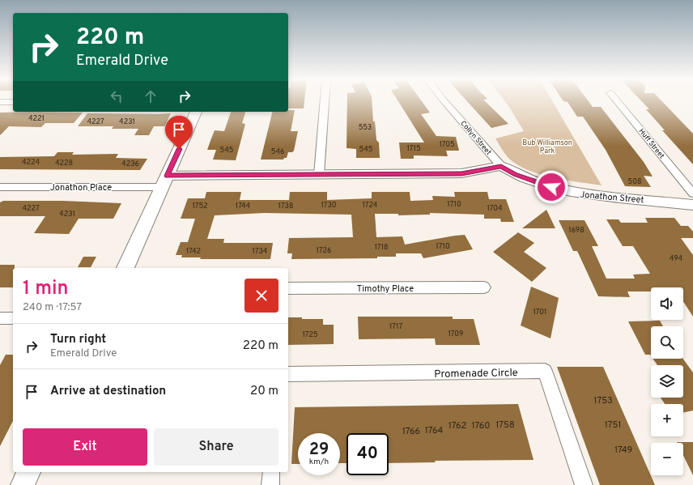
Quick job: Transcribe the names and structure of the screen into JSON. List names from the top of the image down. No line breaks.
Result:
{"streets":{"street":["Collyn Street","Huff Street","Jonathon Place","Jonathon Street","Timothy Place","Promenade Circle"]},"crossings":[["Collyn Street","Jonathon Street"]],"parks":["Bub Williamson Park"],"house_numbers":["4221","4227","4231","553","1705","1715","545","545","546","4224","4228","4236","508","1710","1730","1724","1752","1744","1738","4227","1704","4231","1698","1710","1718","1726","1742","1734","494","1701","1717","1709","1725","1753","1758","1751","1762","1760","1764","1766","1749"],"page":{"turn":["220 m","Emerald Drive"],"heading":["1 min","240 m · 17:57"],"map_buttons":["+","−"],"list":[{"name":"Turn right","note":"Emerald Drive","value":"220 m"},{"name":"Arrive at destination","value":"20 m"}],"buttons":["Exit","Share"],"speed":"29 km/h","limit":"40"}}
